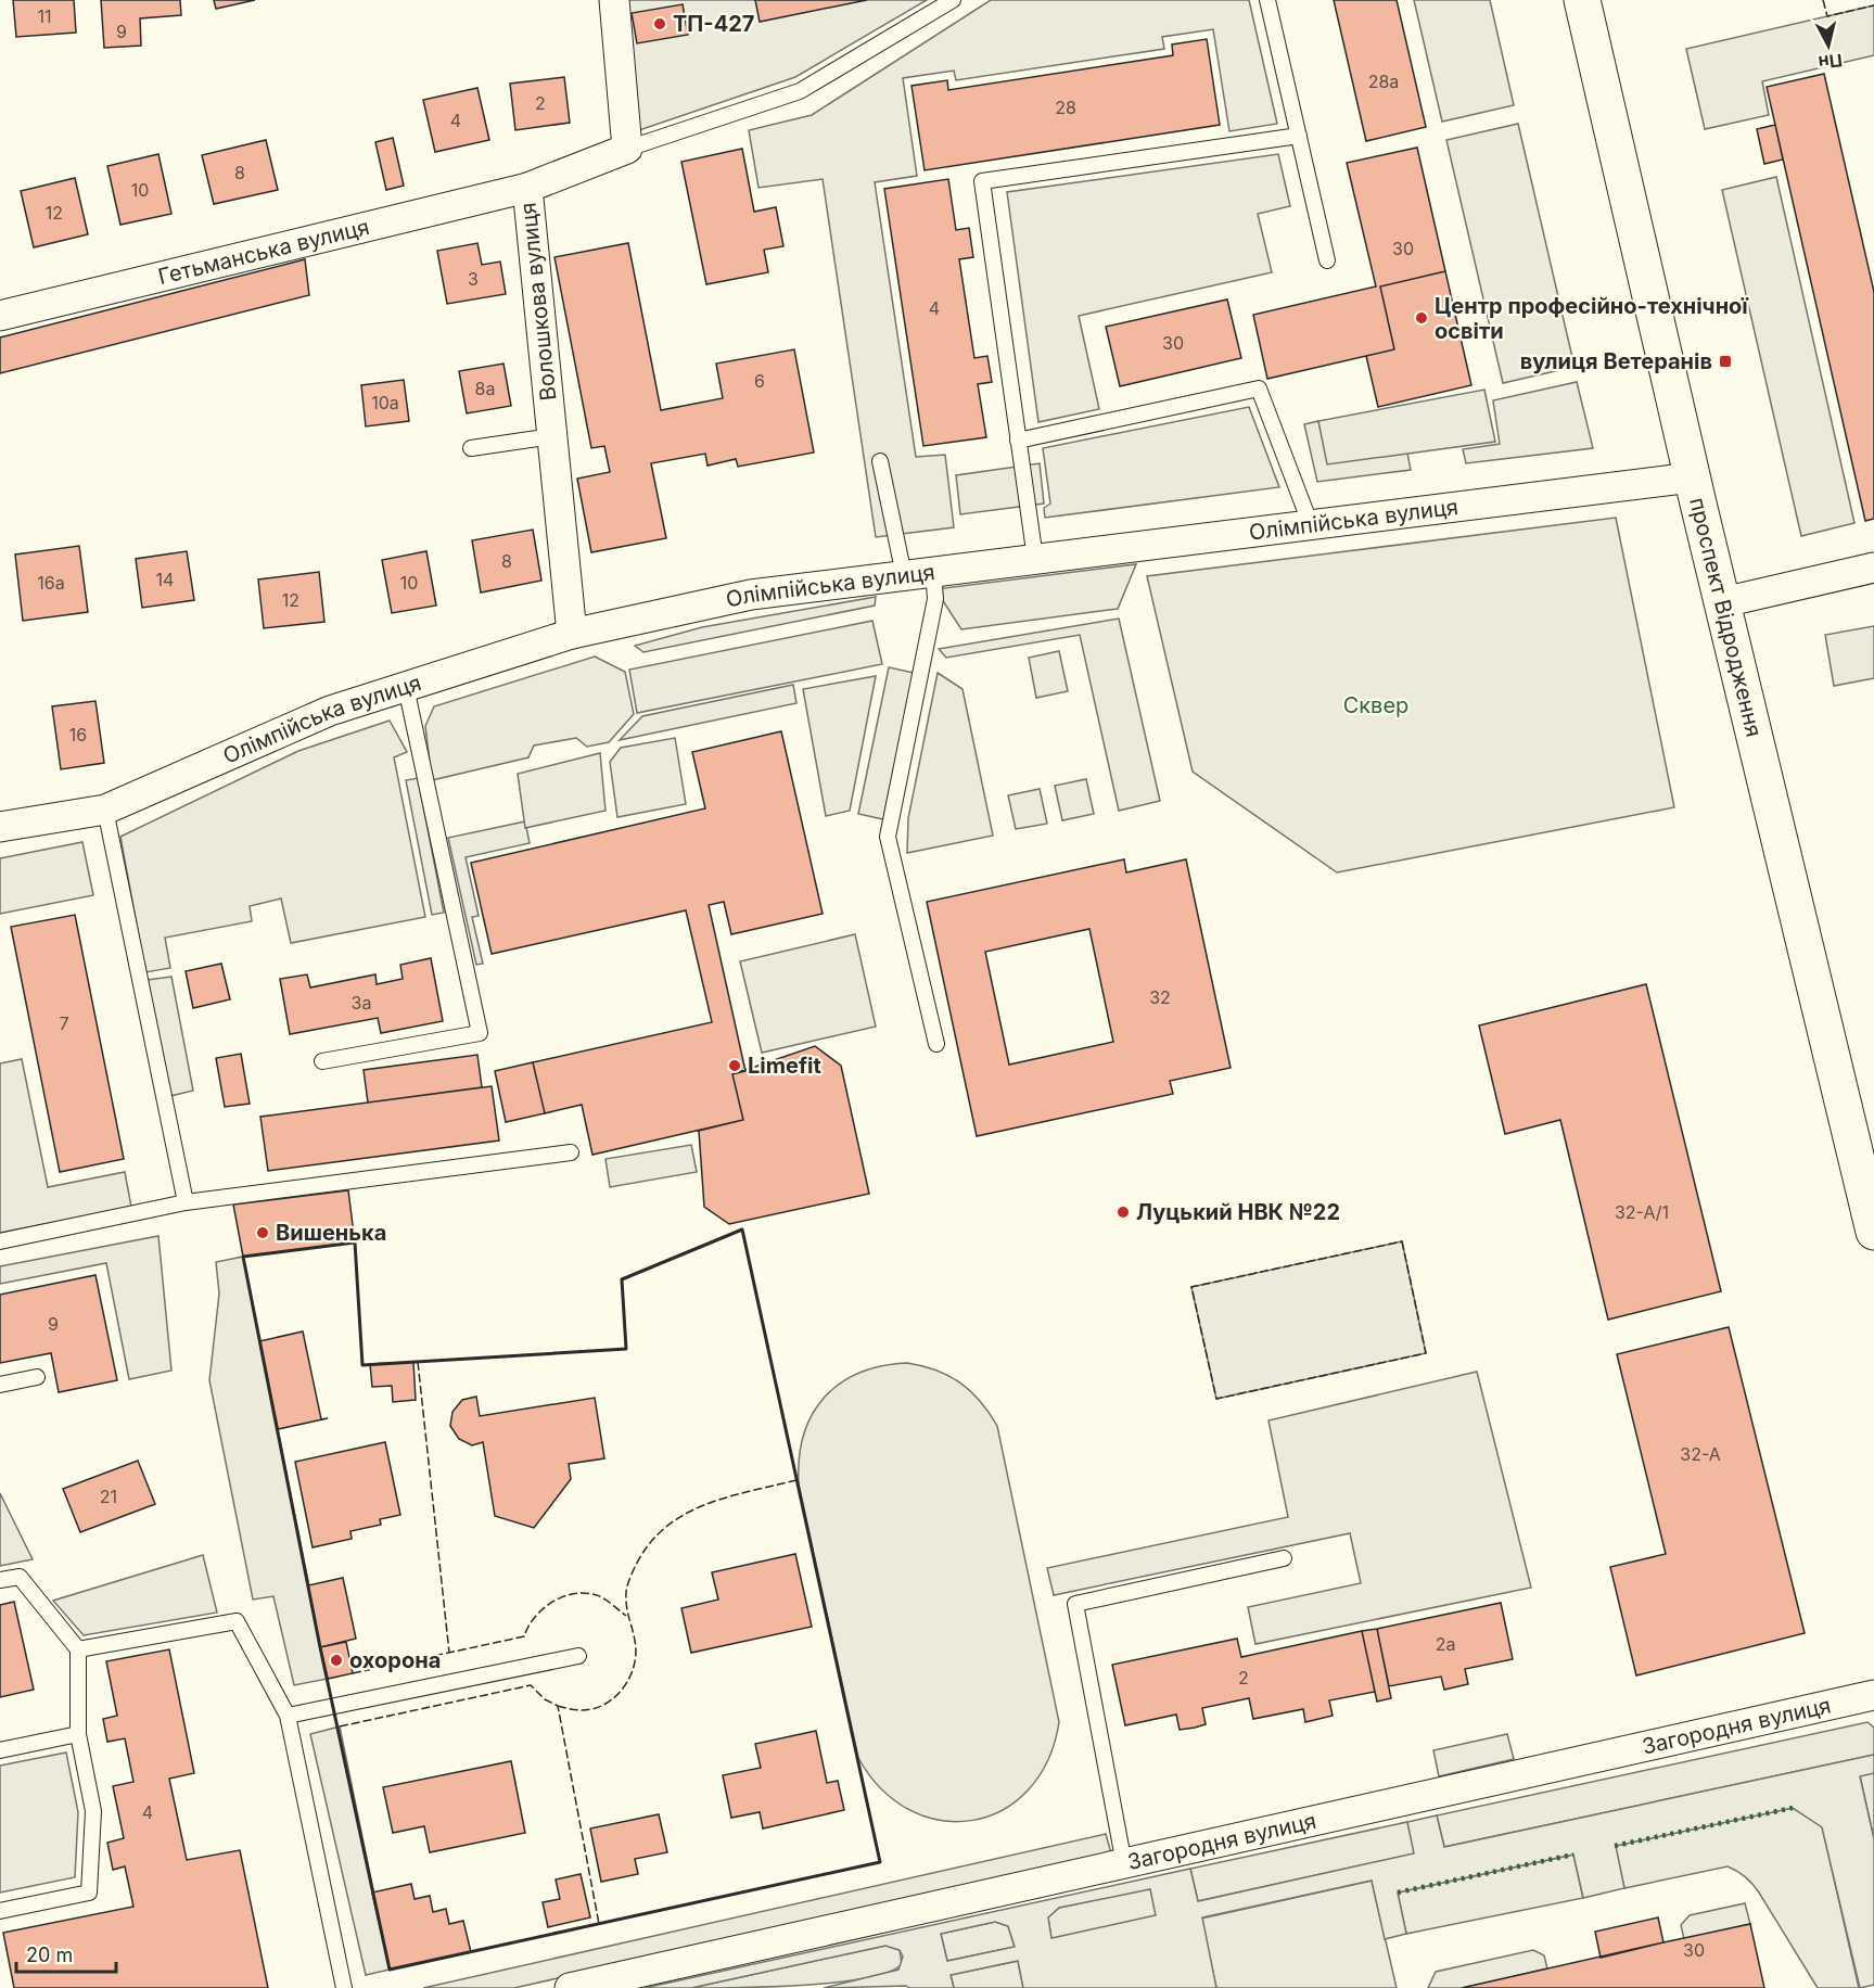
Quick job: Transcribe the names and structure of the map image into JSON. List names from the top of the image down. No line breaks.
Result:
{"streets":{"main road":["проспект Відродження"],"street":["Гетьманська вулиця","Волошкова вулиця","Олімпійська вулиця","Загородня вулиця"]},"crossings":[["Гетьманська вулиця","Волошкова вулиця"],["Волошкова вулиця","Олімпійська вулиця"],["Олімпійська вулиця","проспект Відродження"]],"parks":["Сквер"],"places":{"other":["ТП-427","Центр професійно-технічної освіти","Limefit","Луцький НВК №22","Вишенька","охорона"],"transit":["вулиця Ветеранів"]},"house_numbers":["11","9","28а","2","28","4","8","10","12","30","3","4","30","6","8а","10а","8","14","16а","10","12","16","32","3а","7","32-A/1","9","32-A","21","2а","2","4","30"],"scale_bar":"20 m","north":"bottom"}
